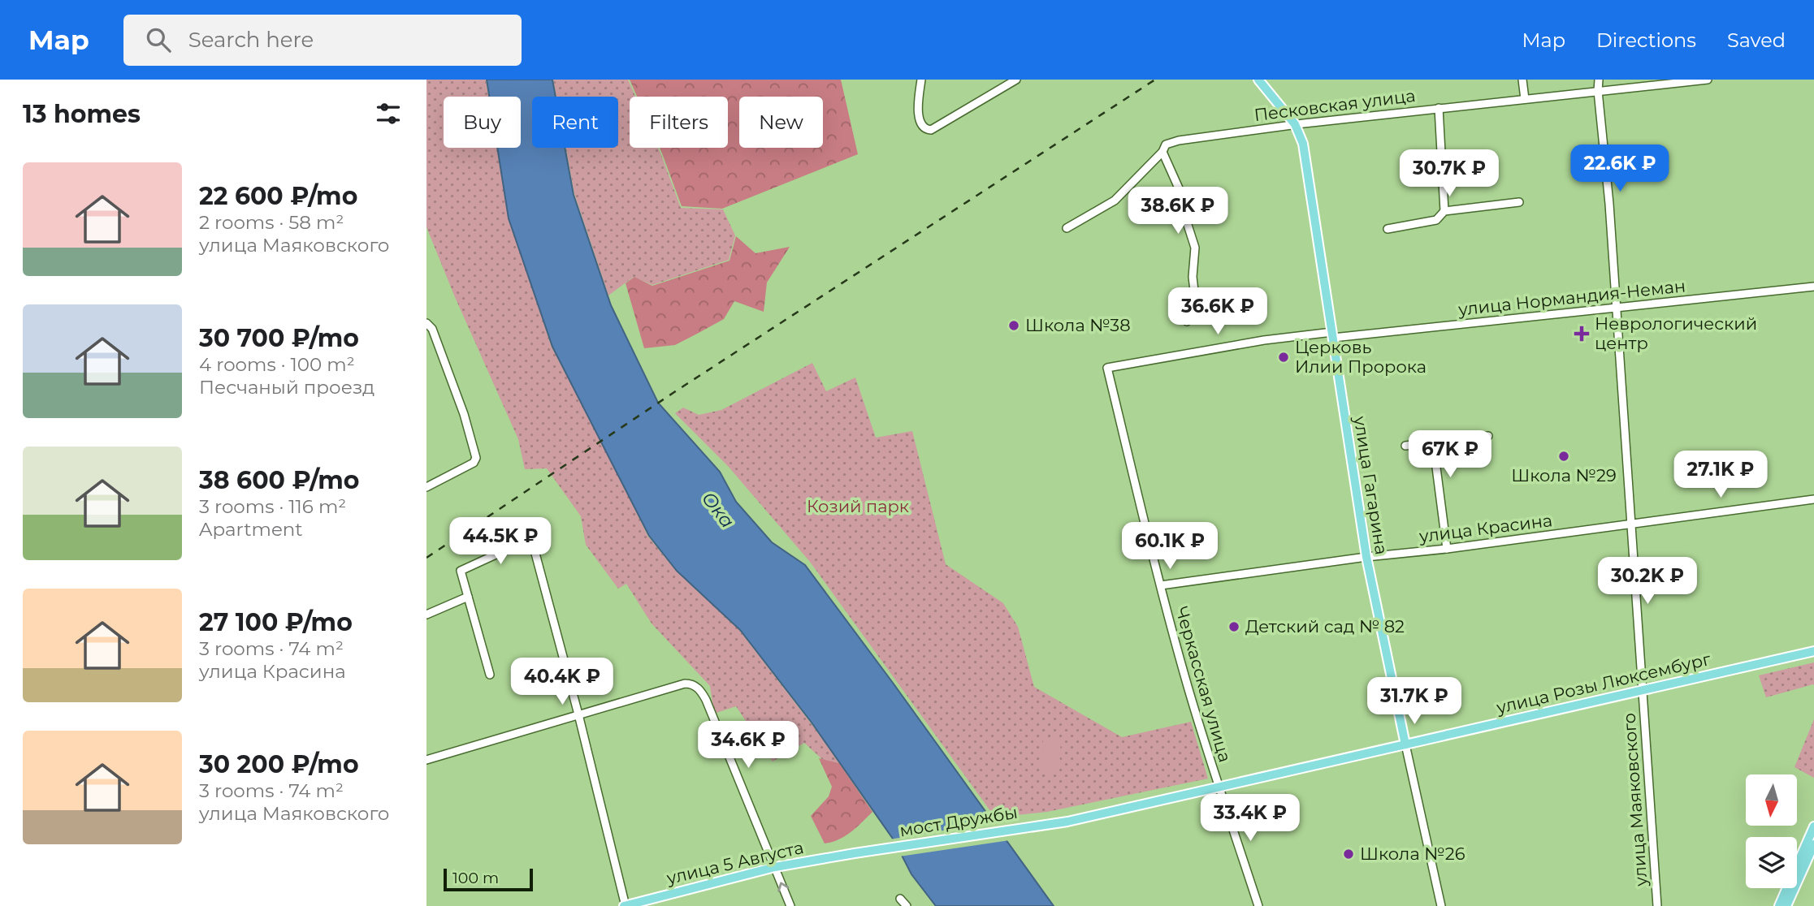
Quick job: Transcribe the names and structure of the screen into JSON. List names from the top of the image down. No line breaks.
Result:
{"streets":{"main road":["улица Гагарина","улица Розы Люксембург","мост Дружбы","улица 5 Августа"],"street":["Песковская улица","улица Нормандия-Неман","улица Красина","Черкасская улица","улица Маяковского"]},"crossings":[["Песковская улица","улица Гагарина"],["Песковская улица","улица Маяковского"],["улица Нормандия-Неман","улица Гагарина"],["улица Нормандия-Неман","Черкасская улица"],["улица Нормандия-Неман","улица Маяковского"],["улица Гагарина","улица Красина"],["улица Гагарина","улица Розы Люксембург"],["улица Красина","Черкасская улица"],["улица Красина","улица Маяковского"],["улица Розы Люксембург","Черкасская улица"],["улица Розы Люксембург","улица Маяковского"],["улица Розы Люксембург","мост Дружбы"],["мост Дружбы","улица 5 Августа"]],"water":["Ока"],"parks":["Козий парк"],"places":{"other":["Школа №38","Церковь Илии Пророка","Школа №29","Детский сад № 82","Школа №26"],"health":["Неврологический центр"]},"scale_bar":"100 m","north":"bottom","page":{"header":"Map","search":"Search here","nav":["Map","Directions","Saved"],"heading":"13 homes","chip":["Buy","Rent","Filters","New"],"price":["22.6K ₽","30.7K ₽","38.6K ₽","36.6K ₽","67K ₽","27.1K ₽","44.5K ₽","60.1K ₽","30.2K ₽","40.4K ₽","31.7K ₽","34.6K ₽","33.4K ₽"],"list":[{"name":"22 600 ₽/mo","note":"2 rooms · 58 m² · улица Маяковского"},{"name":"30 700 ₽/mo","note":"4 rooms · 100 m² · Песчаный проезд"},{"name":"38 600 ₽/mo","note":"3 rooms · 116 m² · Apartment"},{"name":"27 100 ₽/mo","note":"3 rooms · 74 m² · улица Красина"},{"name":"30 200 ₽/mo","note":"3 rooms · 74 m² · улица Маяковского"}],"scale":"100 m"}}
